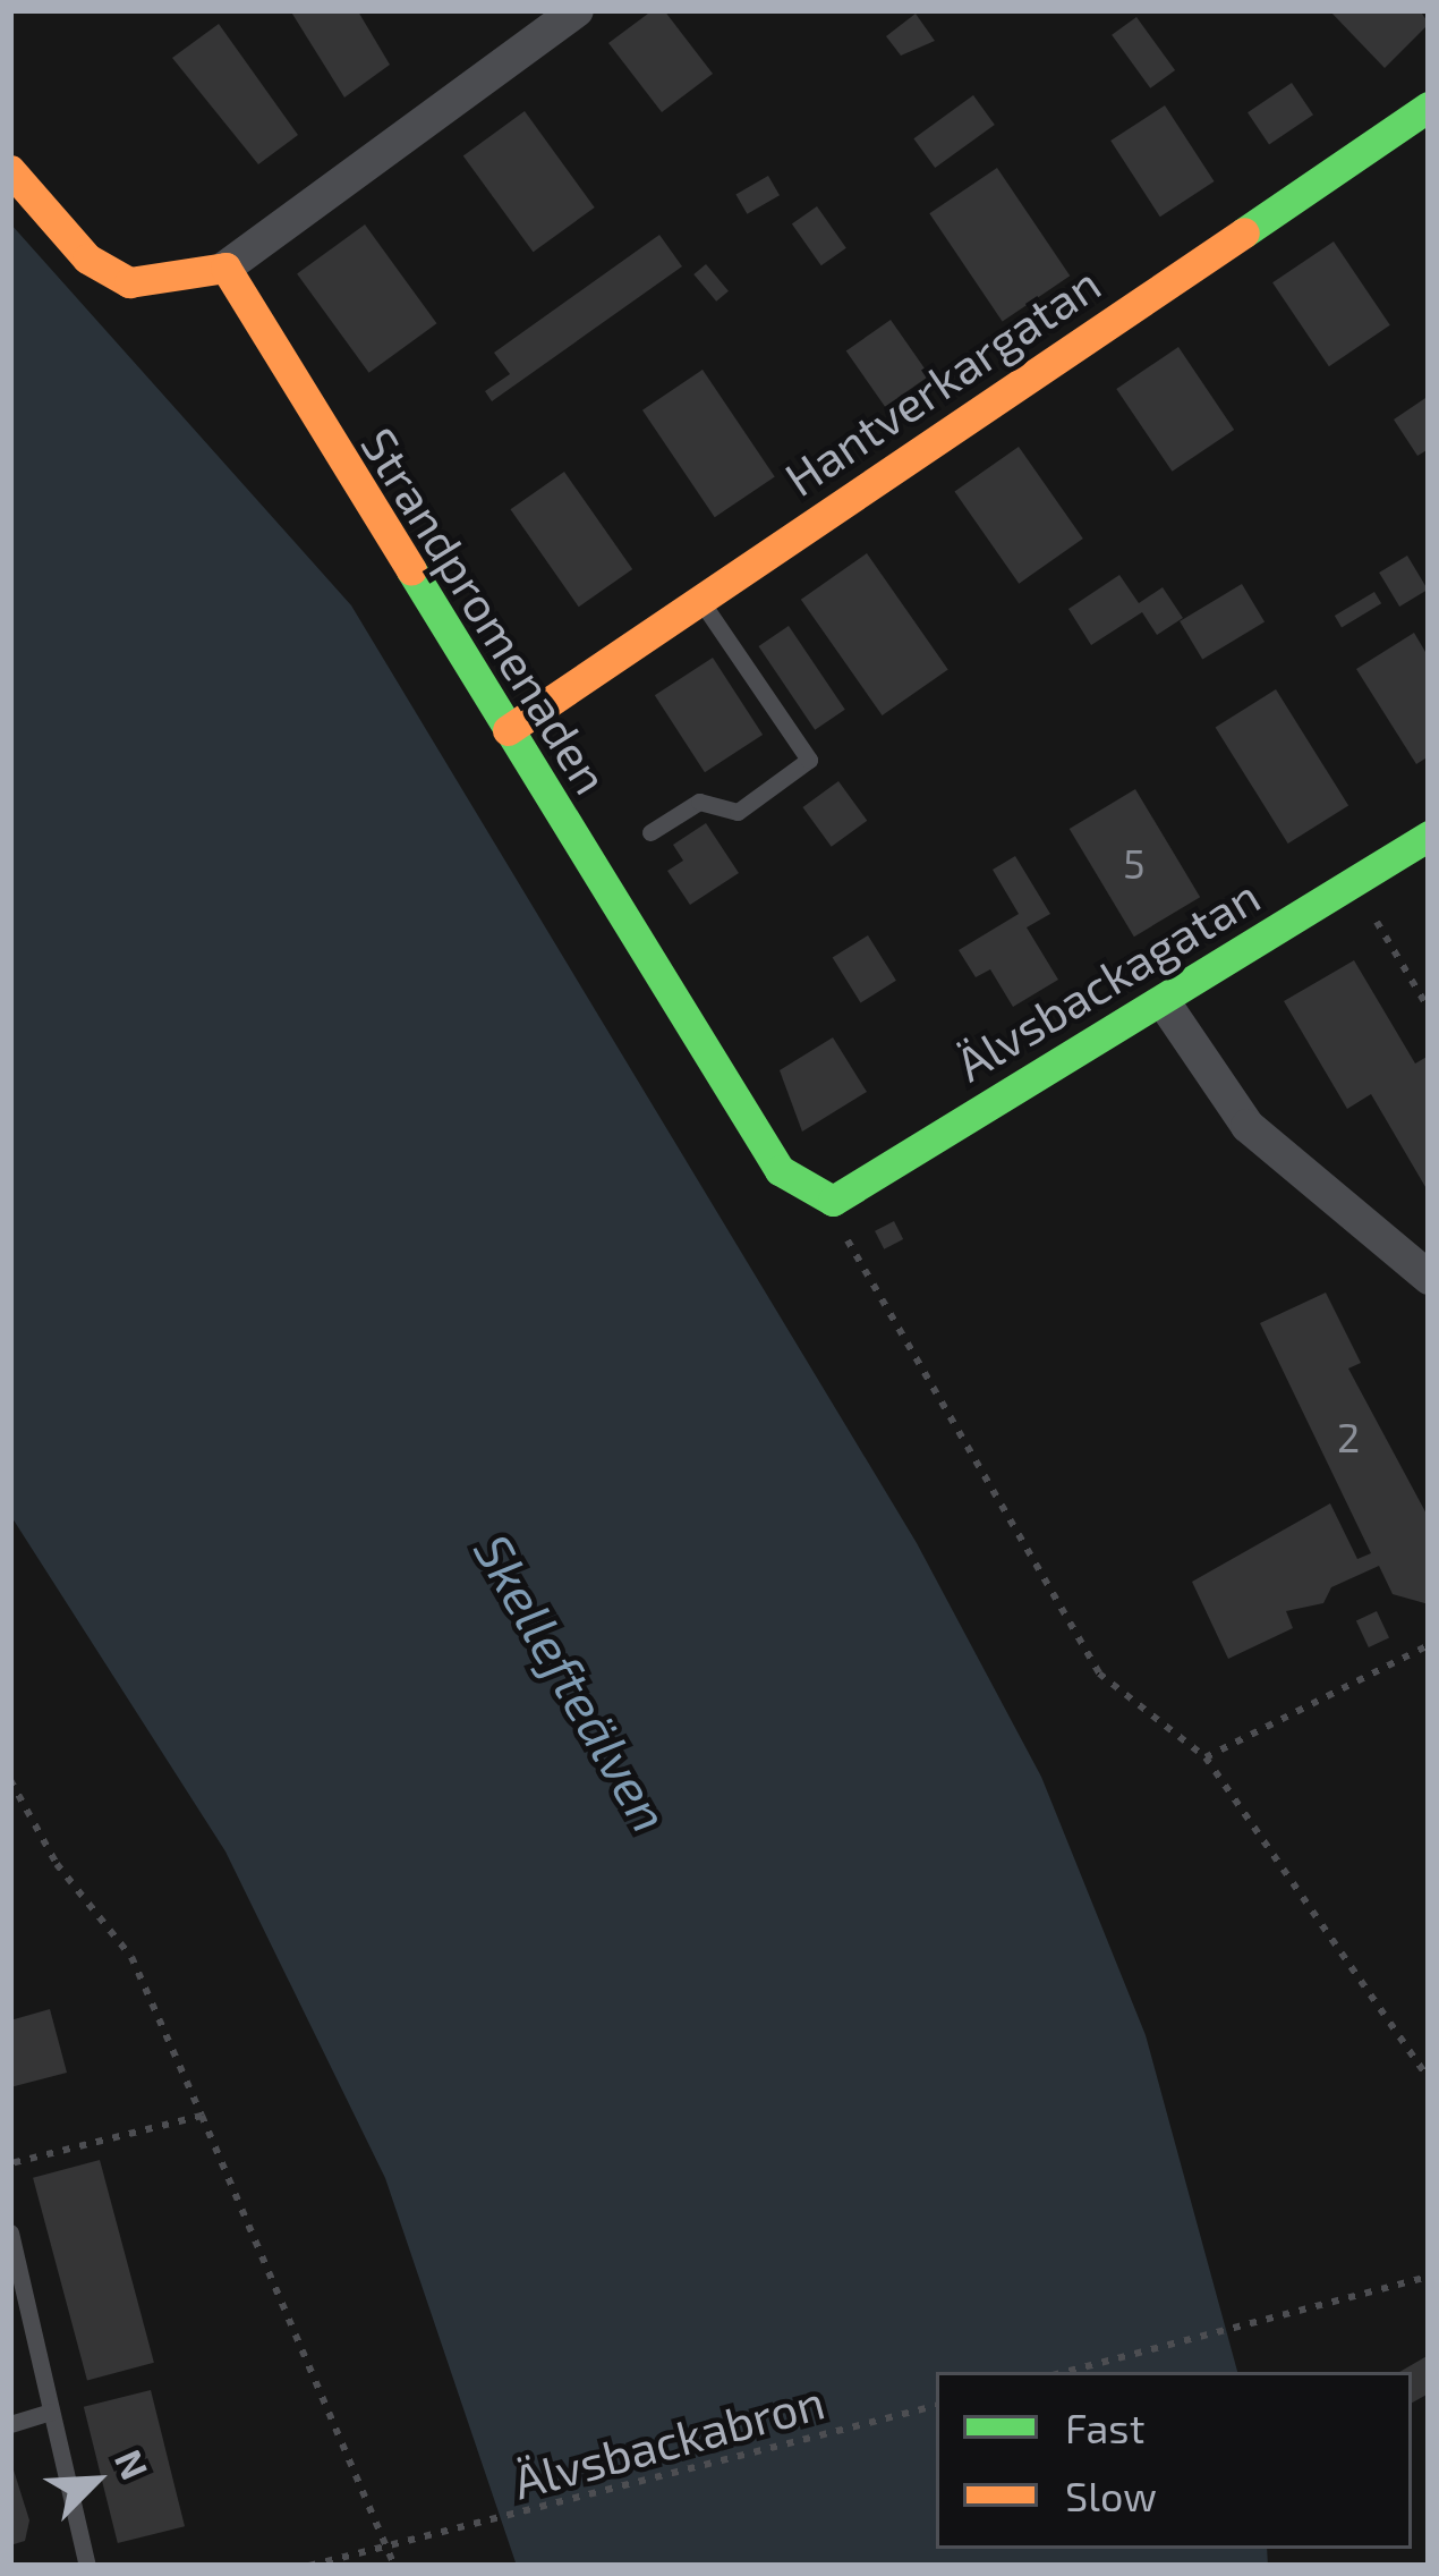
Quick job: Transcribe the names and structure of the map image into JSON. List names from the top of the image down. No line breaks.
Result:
{"streets":{"street":["Hantverkargatan","Strandpromenaden","Älvsbackagatan"],"path":["Älvsbackabron"]},"crossings":[["Hantverkargatan","Strandpromenaden"],["Strandpromenaden","Älvsbackagatan"]],"water":["Skellefteälven"],"house_numbers":["5","2"],"legend":["Fast","Slow"],"north":"top right"}
